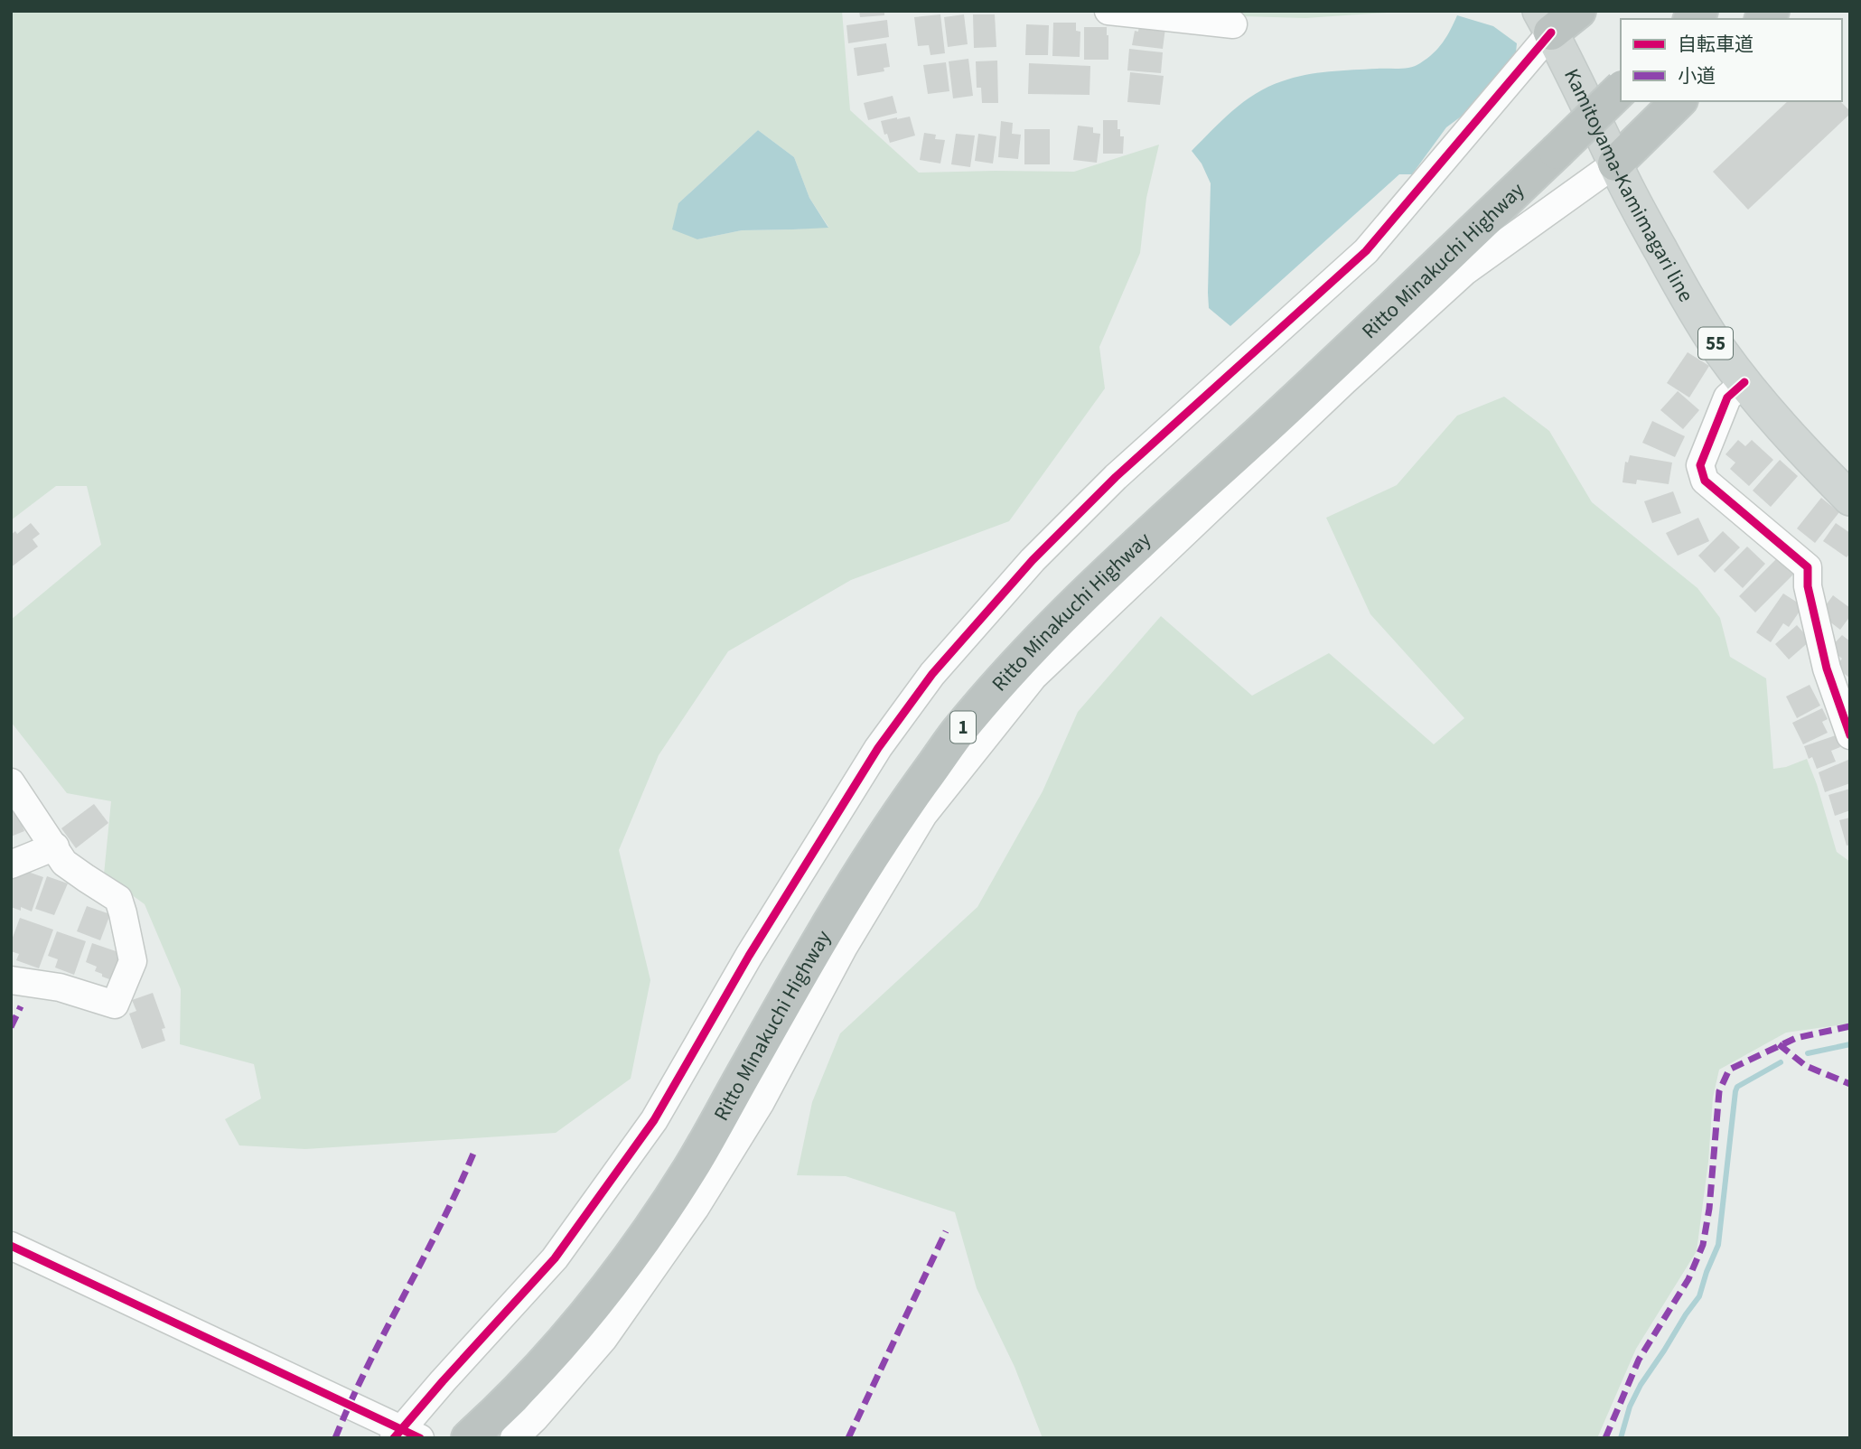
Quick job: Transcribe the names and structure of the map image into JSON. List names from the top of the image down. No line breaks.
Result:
{"streets":{"highway":["Ritto Minakuchi Highway","1"],"main road":["Kamitoyama-Kamimagari line","55"]},"legend":["自転車道","小道"]}
